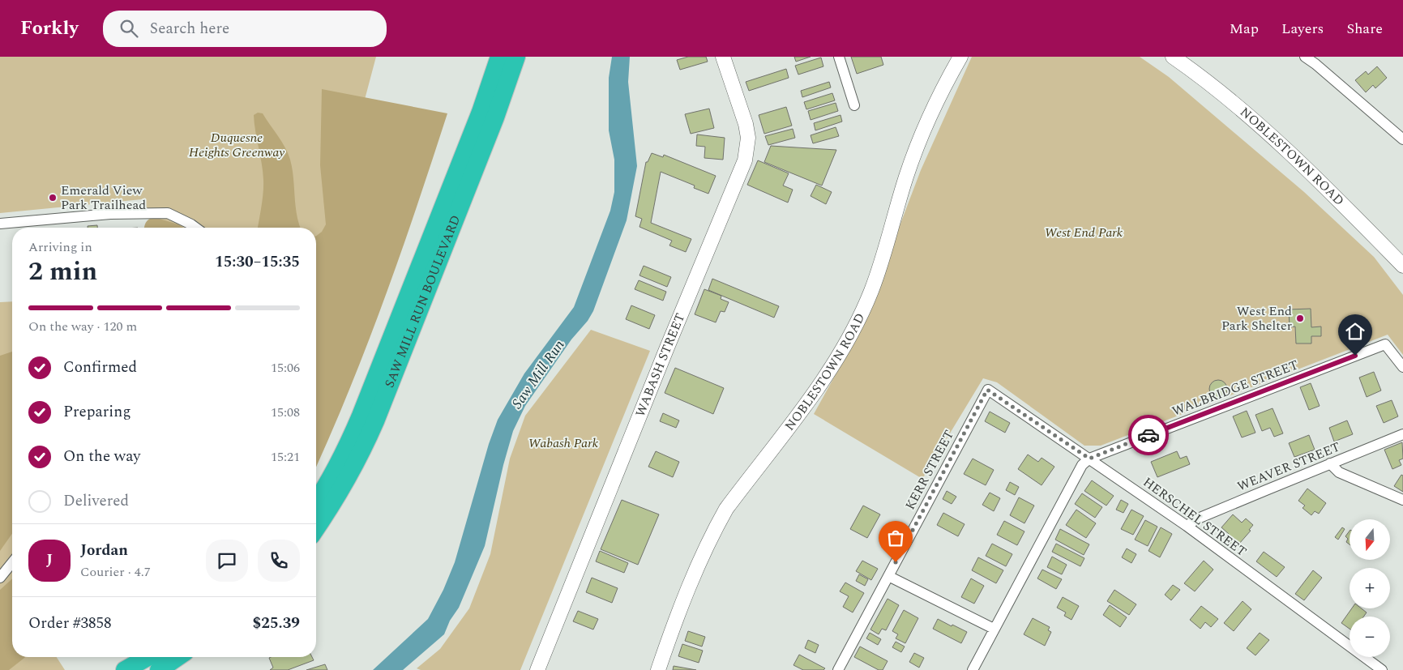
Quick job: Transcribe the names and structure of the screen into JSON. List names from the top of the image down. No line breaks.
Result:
{"streets":{"highway":["SAW MILL RUN BOULEVARD"],"main road":["NOBLESTOWN ROAD","WABASH STREET"],"street":["WALBRIDGE STREET","WEAVER STREET","KERR STREET","HERSCHEL STREET"]},"crossings":[["WALBRIDGE STREET","HERSCHEL STREET"],["WEAVER STREET","HERSCHEL STREET"],["KERR STREET","HERSCHEL STREET"]],"water":["Saw Mill Run"],"parks":["Duquesne Heights Greenway","West End Park","Wabash Park"],"places":["Emerald View Park Trailhead","West End Park Shelter"],"north":"bottom","page":{"header":"Forkly","search":"Search here","nav":["Map","Layers","Share"],"heading":["2 min","Arriving in","15:30–15:35"],"panel":["Jordan","Courier · 4.7","Order #3858","$25.39"],"bar":"On the way · 120 m","list":[["Confirmed","15:06"],["Preparing","15:08"],["On the way","15:21"],"Delivered"],"map_buttons":["+","−"],"round":"J"}}
